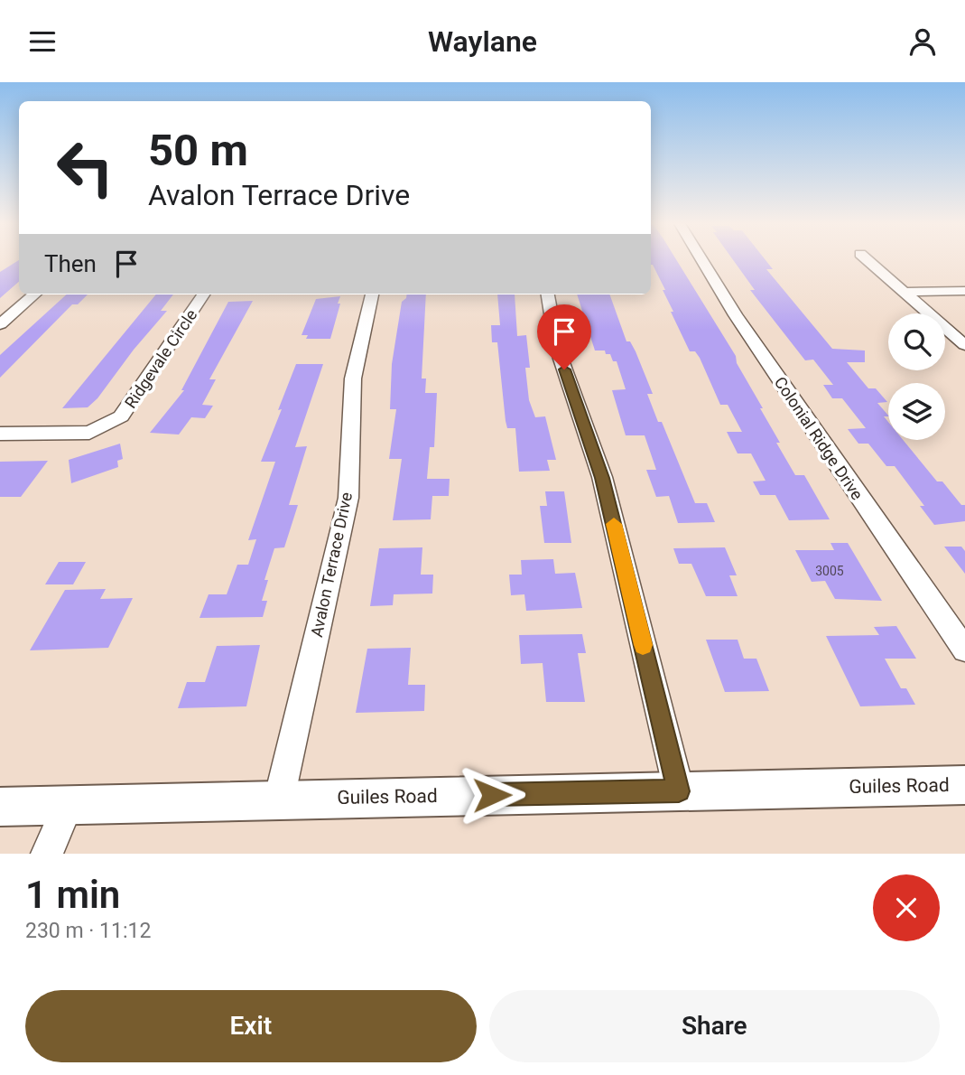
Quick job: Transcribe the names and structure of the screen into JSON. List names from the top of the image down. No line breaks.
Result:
{"streets":{"street":["Ridgevale Circle","Colonial Ridge Drive","Avalon Terrace Drive","Guiles Road"]},"crossings":[["Avalon Terrace Drive","Guiles Road"]],"house_numbers":["3005"],"page":{"header":"Waylane","turn":["50 m","Avalon Terrace Drive"],"then":"Then","heading":["1 min","230 m · 11:12"],"buttons":["Exit","Share"]}}
